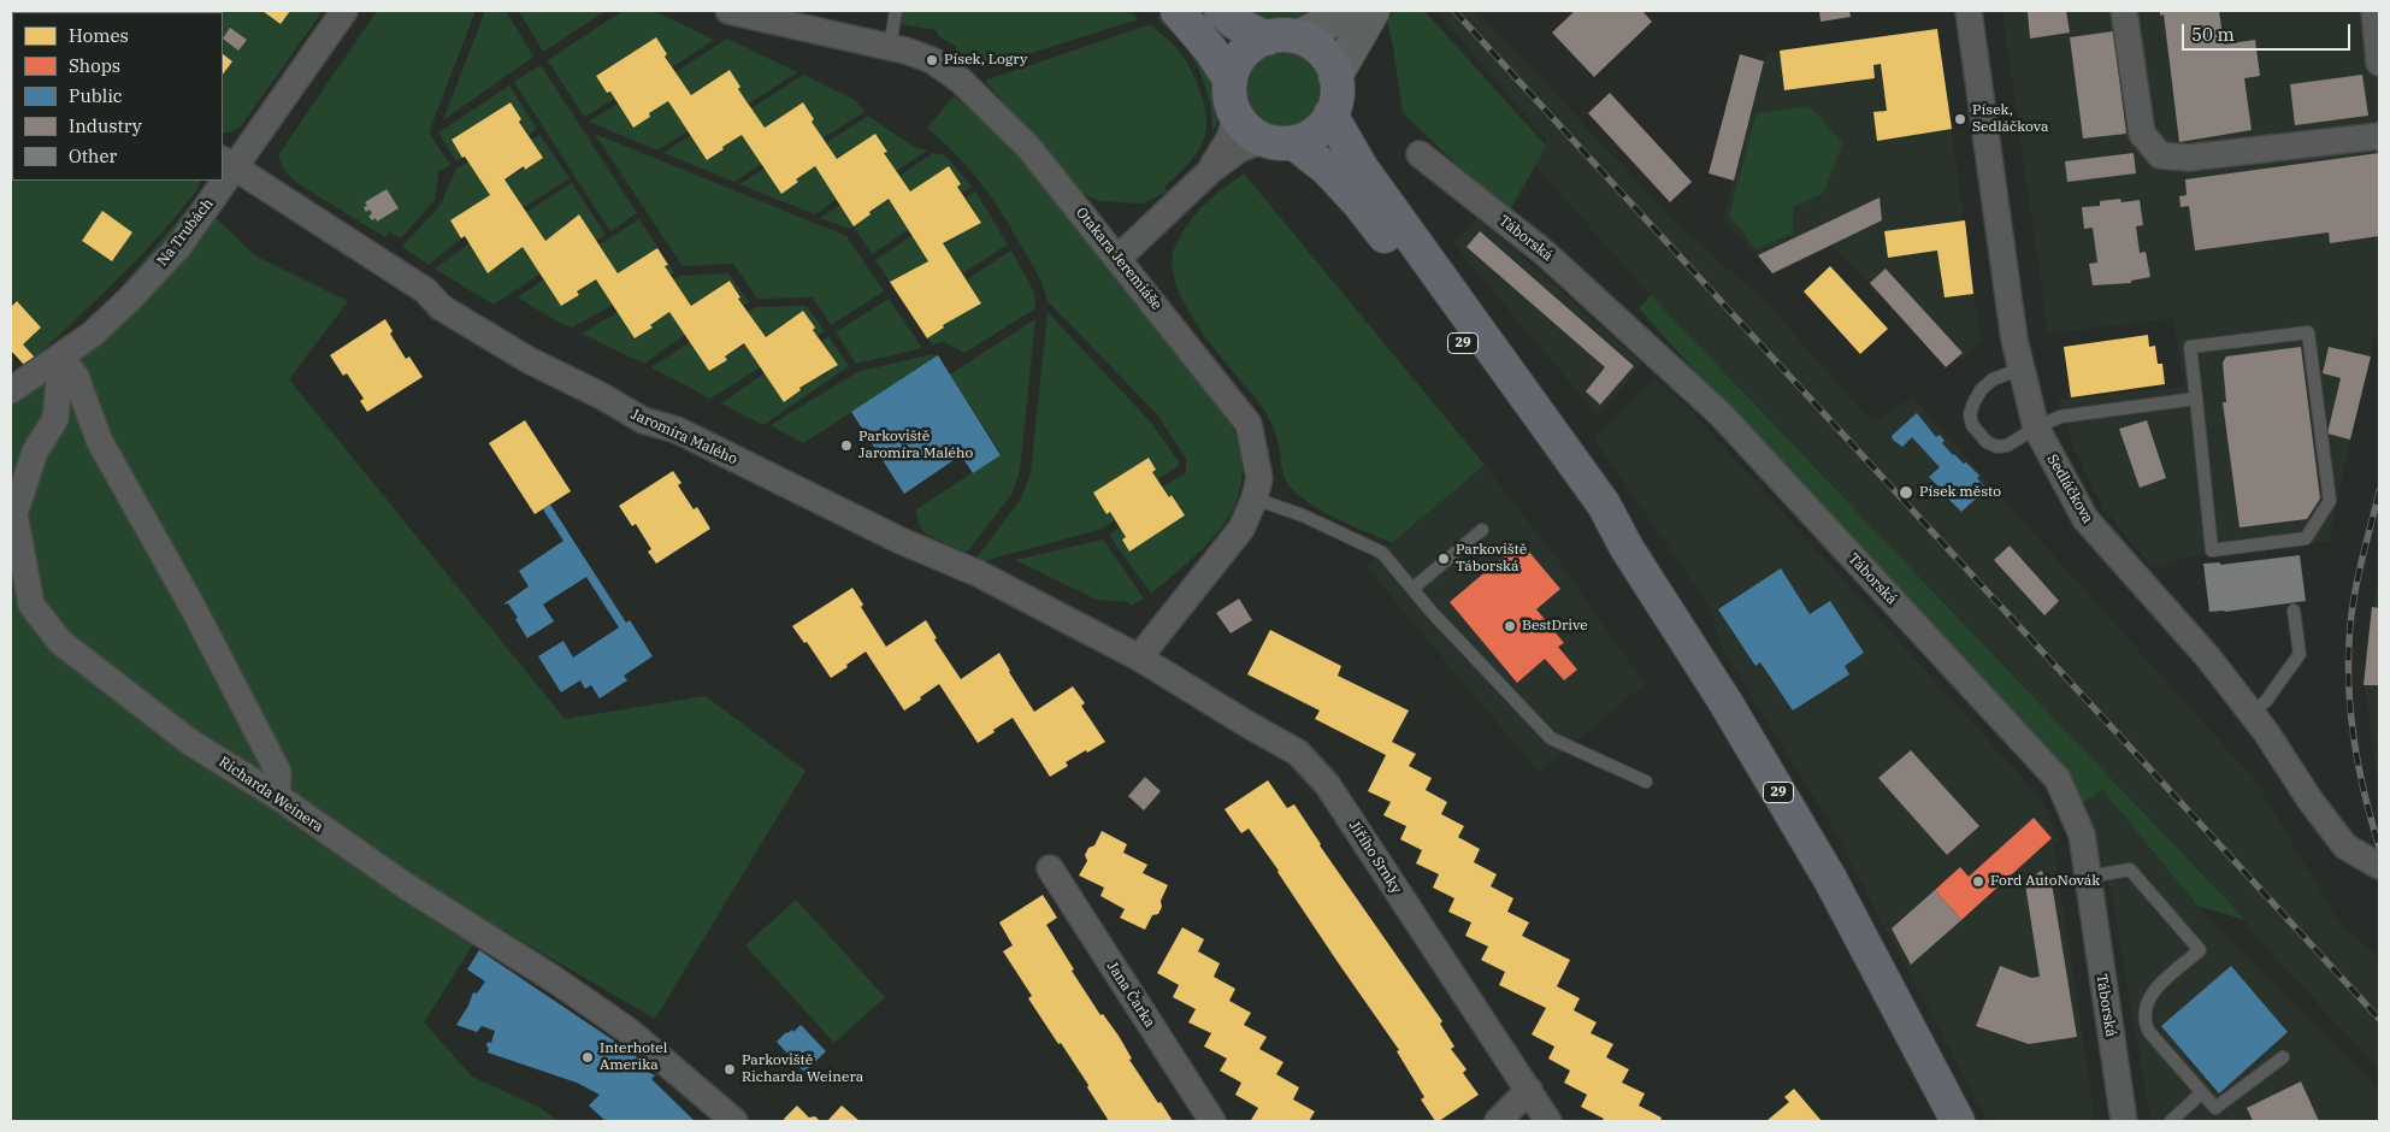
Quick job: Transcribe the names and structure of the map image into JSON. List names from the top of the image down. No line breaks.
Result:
{"streets":{"main road":["29"],"street":["Na Trubách","Táborská","Otakara Jeremiáše","Jaromíra Malého","Sedláčkova","Richarda Weinera","Jiřího Srnky","Jana Čarka"]},"crossings":[["Na Trubách","Jaromíra Malého"],["Na Trubách","Richarda Weinera"],["Otakara Jeremiáše","Jaromíra Malého"],["Otakara Jeremiáše","Jiřího Srnky"],["Jaromíra Malého","Jiřího Srnky"]],"places":["Písek, Logry","Písek, Sedláčkova","Parkoviště Jaromíra Malého","Písek město","Parkoviště Táborská","BestDrive","Ford AutoNovák","Interhotel Amerika","Parkoviště Richarda Weinera"],"legend":["Homes","Shops","Public","Industry","Other"],"scale_bar":"50 m"}
